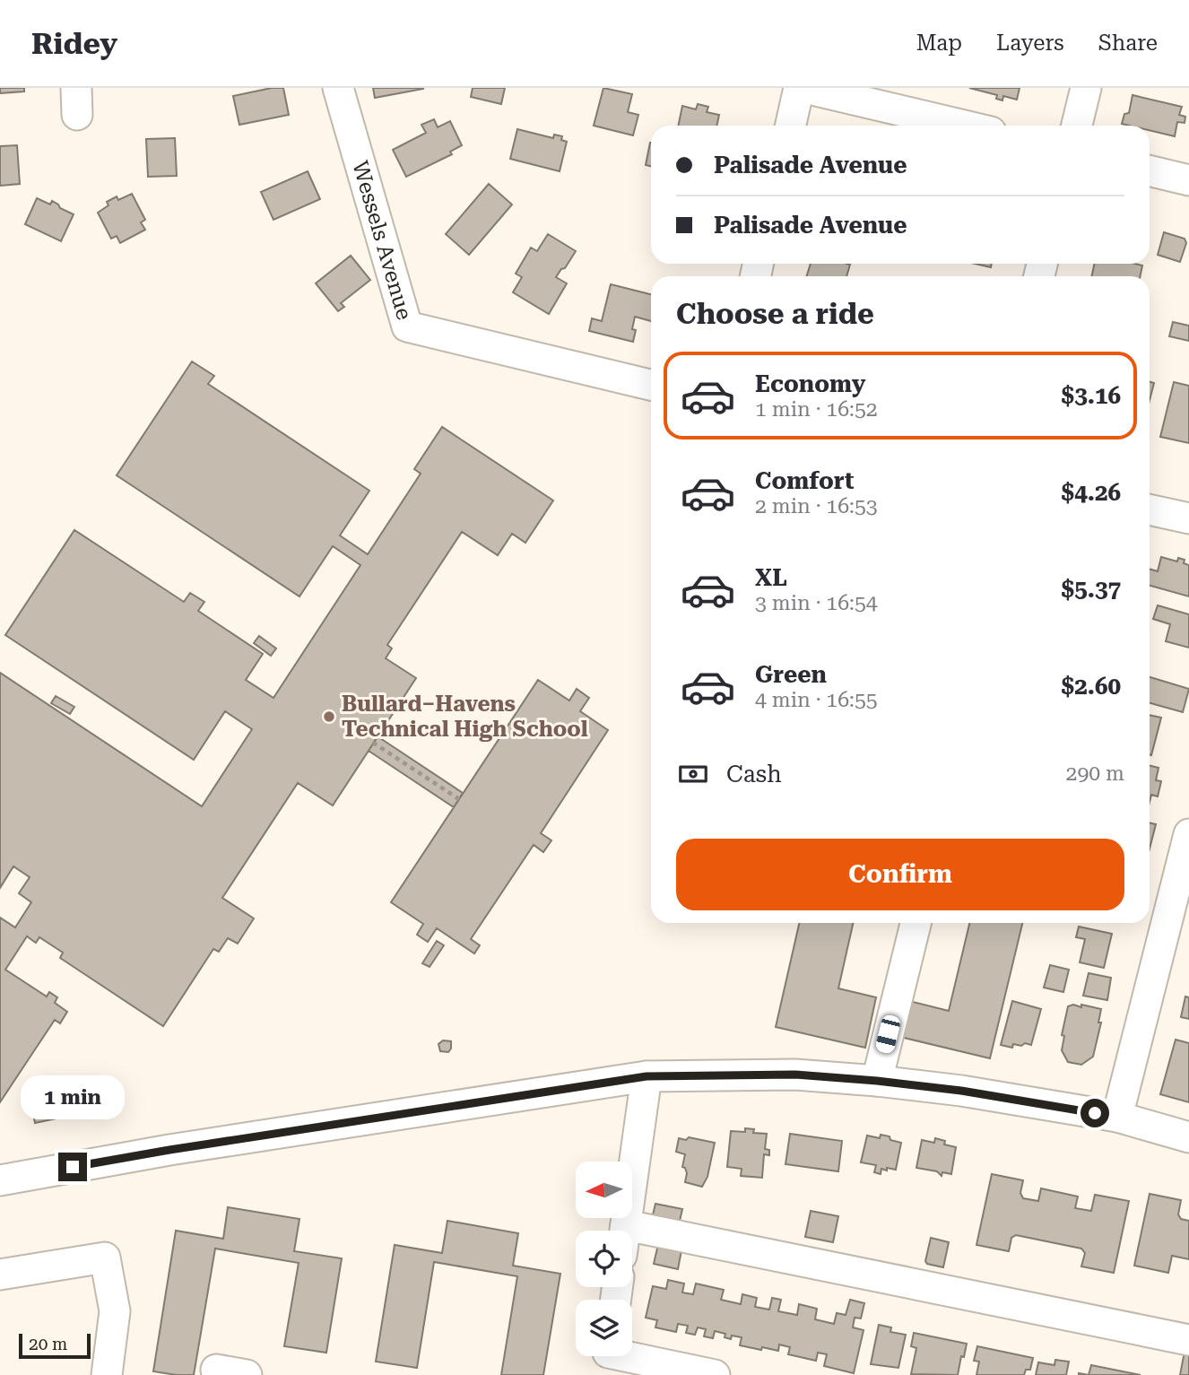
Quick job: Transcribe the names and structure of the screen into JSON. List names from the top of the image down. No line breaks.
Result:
{"streets":{"street":["Wessels Avenue"]},"places":["Bullard–Havens Technical High School"],"scale_bar":"20 m","north":"left","page":{"header":"Ridey","nav":["Map","Layers","Share"],"banner":["Palisade Avenue","Palisade Avenue"],"heading":"Choose a ride","list":[{"name":"Economy","note":"1 min · 16:52","value":"$3.16"},{"name":"Comfort","note":"2 min · 16:53","value":"$4.26"},{"name":"XL","note":"3 min · 16:54","value":"$5.37"},{"name":"Green","note":"4 min · 16:55","value":"$2.60"}],"pay":["Cash","290 m"],"buttons":"Confirm","bubble":"1 min","scale":"20 m"}}
